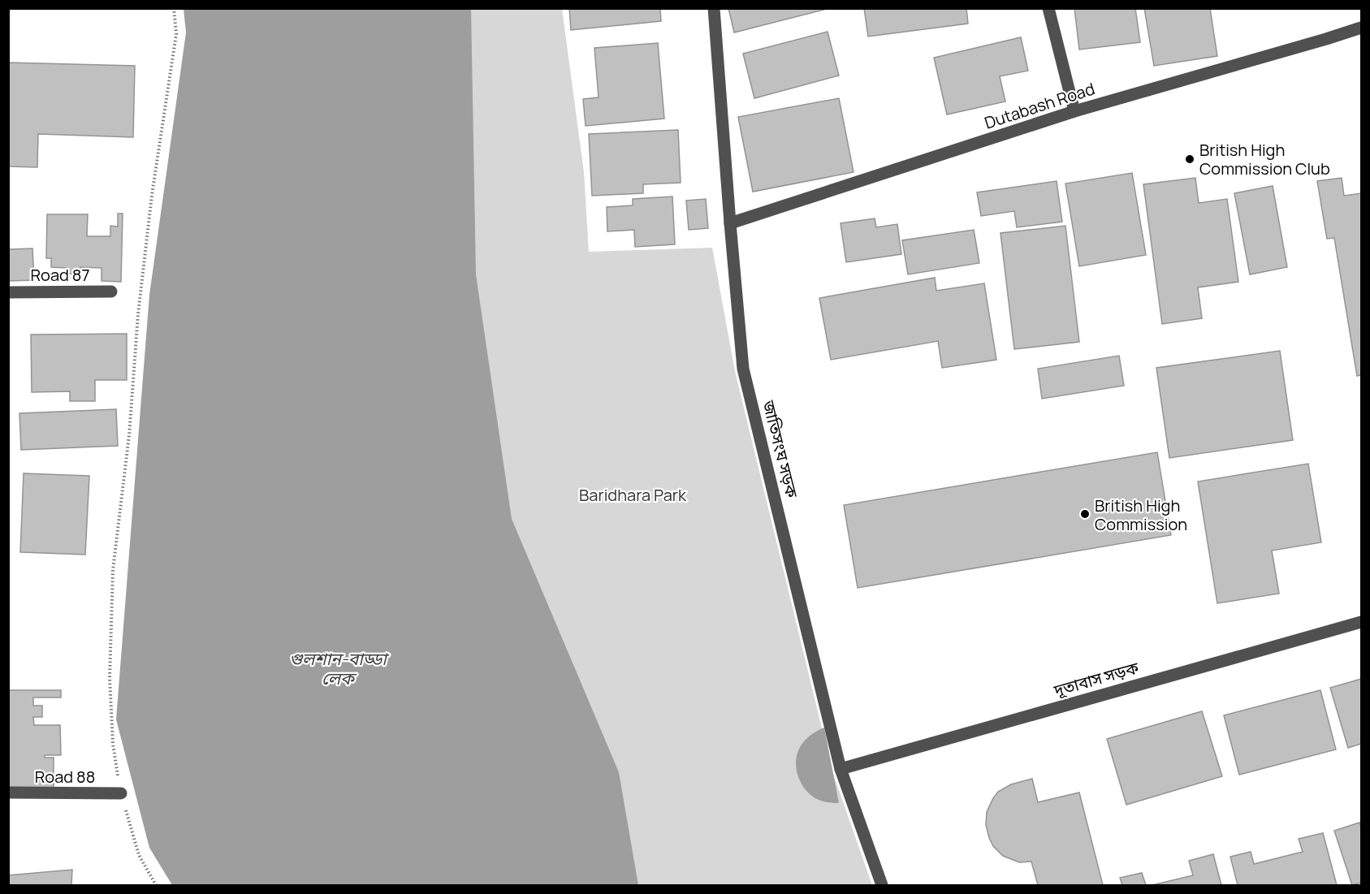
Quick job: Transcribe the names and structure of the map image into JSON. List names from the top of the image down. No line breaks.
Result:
{"streets":{"street":["Dutabash Road","Road 87","জাতিসংঘ সড়ক","দূতাবাস সড়ক","Road 88"]},"crossings":[["Dutabash Road","জাতিসংঘ সড়ক"],["জাতিসংঘ সড়ক","দূতাবাস সড়ক"]],"water":["গুলশান-বাড্ডা লেক"],"parks":["Baridhara Park"],"places":["British High Commission Club","British High Commission"]}
